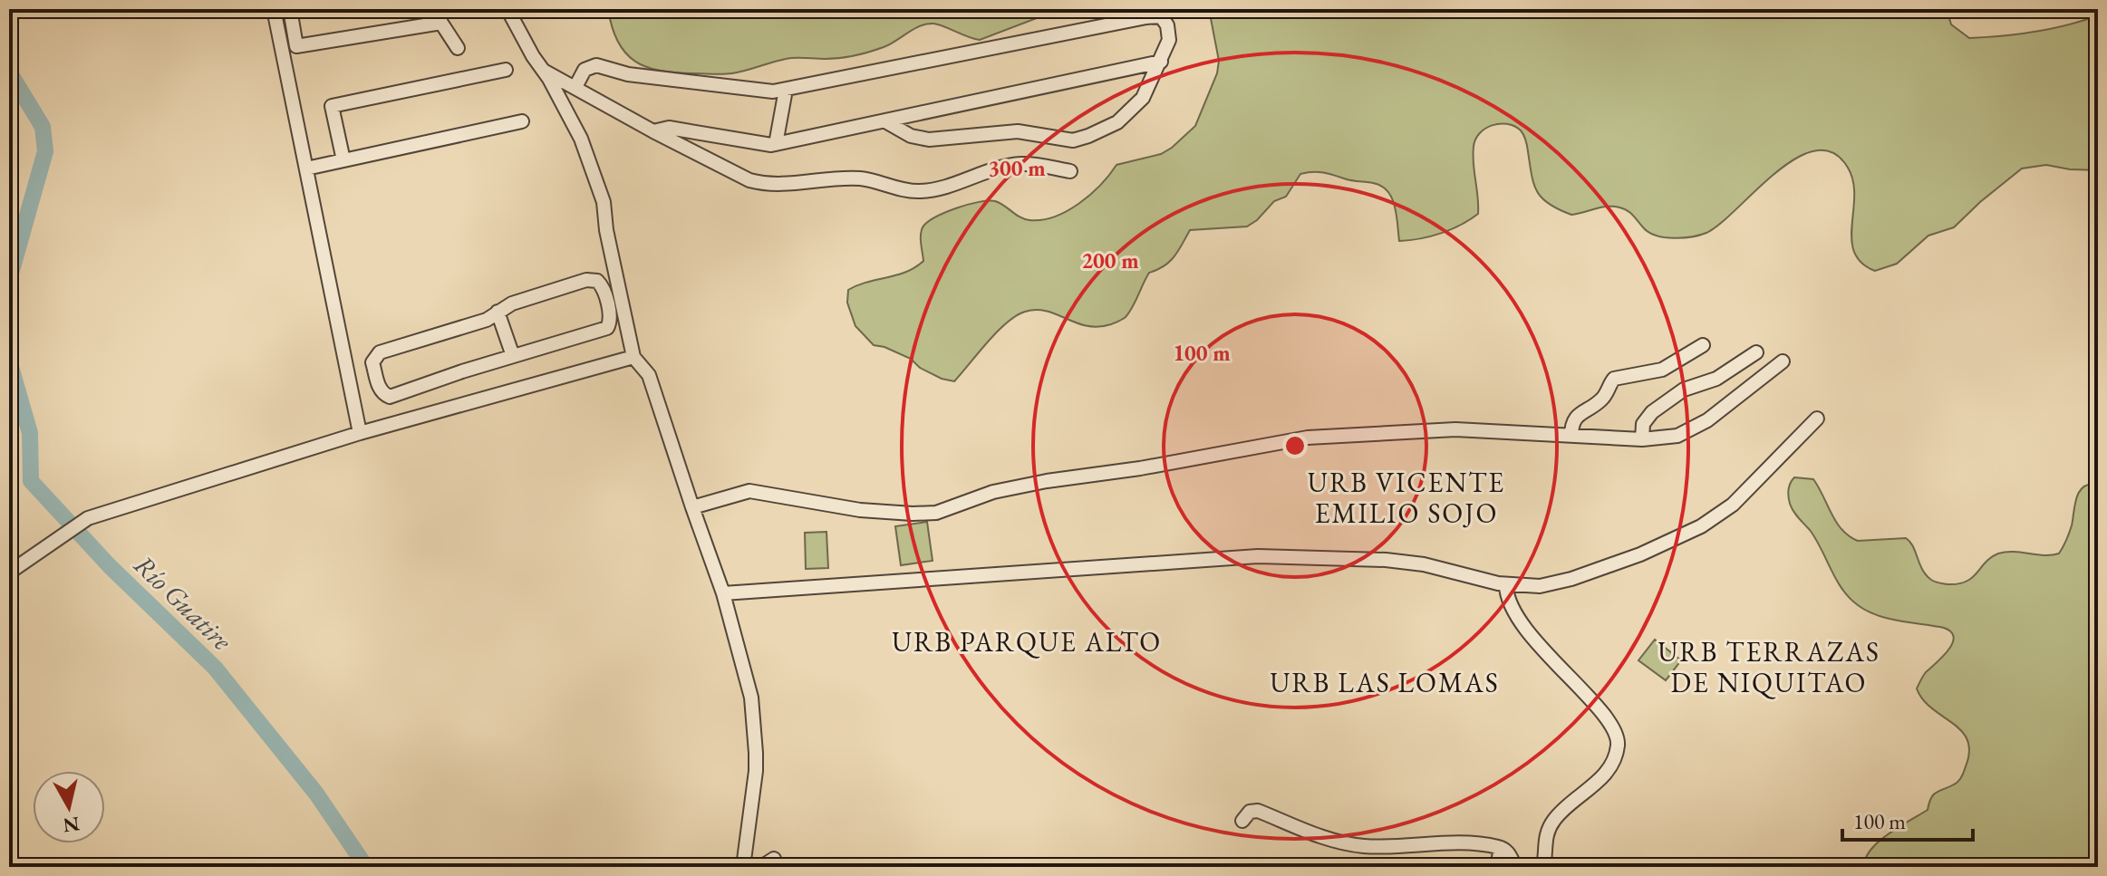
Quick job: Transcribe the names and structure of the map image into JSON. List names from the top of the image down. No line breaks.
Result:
{"districts":["URB VICENTE EMILIO SOJO","URB PARQUE ALTO","URB TERRAZAS DE NIQUITAO","URB LAS LOMAS"],"water":["Río Guatire"],"scale_bar":"100 m","north":"bottom","rings":["300 m","200 m","100 m"]}
